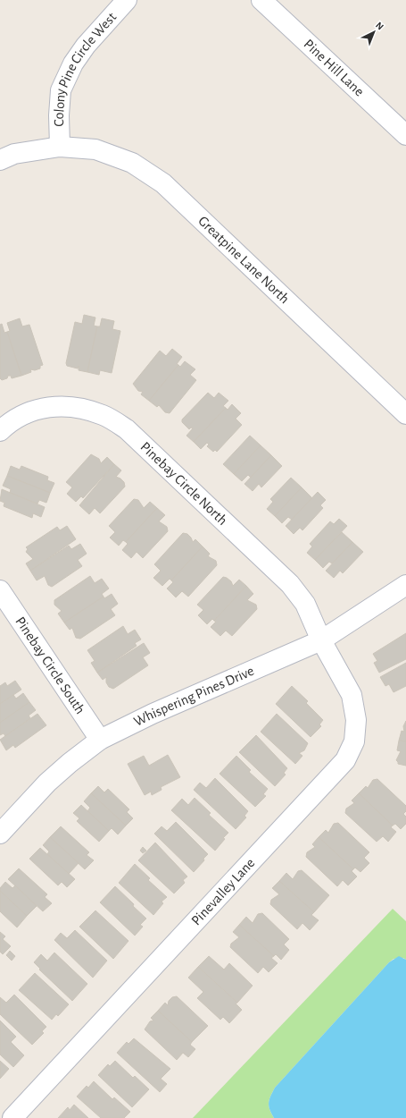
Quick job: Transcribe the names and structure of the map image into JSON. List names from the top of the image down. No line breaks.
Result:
{"streets":{"street":["Pine Hill Lane","Colony Pine Circle West","Greatpine Lane North","Pinebay Circle North","Pinebay Circle South","Whispering Pines Drive","Pinevalley Lane"]},"crossings":[["Colony Pine Circle West","Greatpine Lane North"],["Pinebay Circle North","Whispering Pines Drive"],["Pinebay Circle North","Pinevalley Lane"],["Pinebay Circle South","Whispering Pines Drive"],["Whispering Pines Drive","Pinevalley Lane"]],"north":"top right"}
